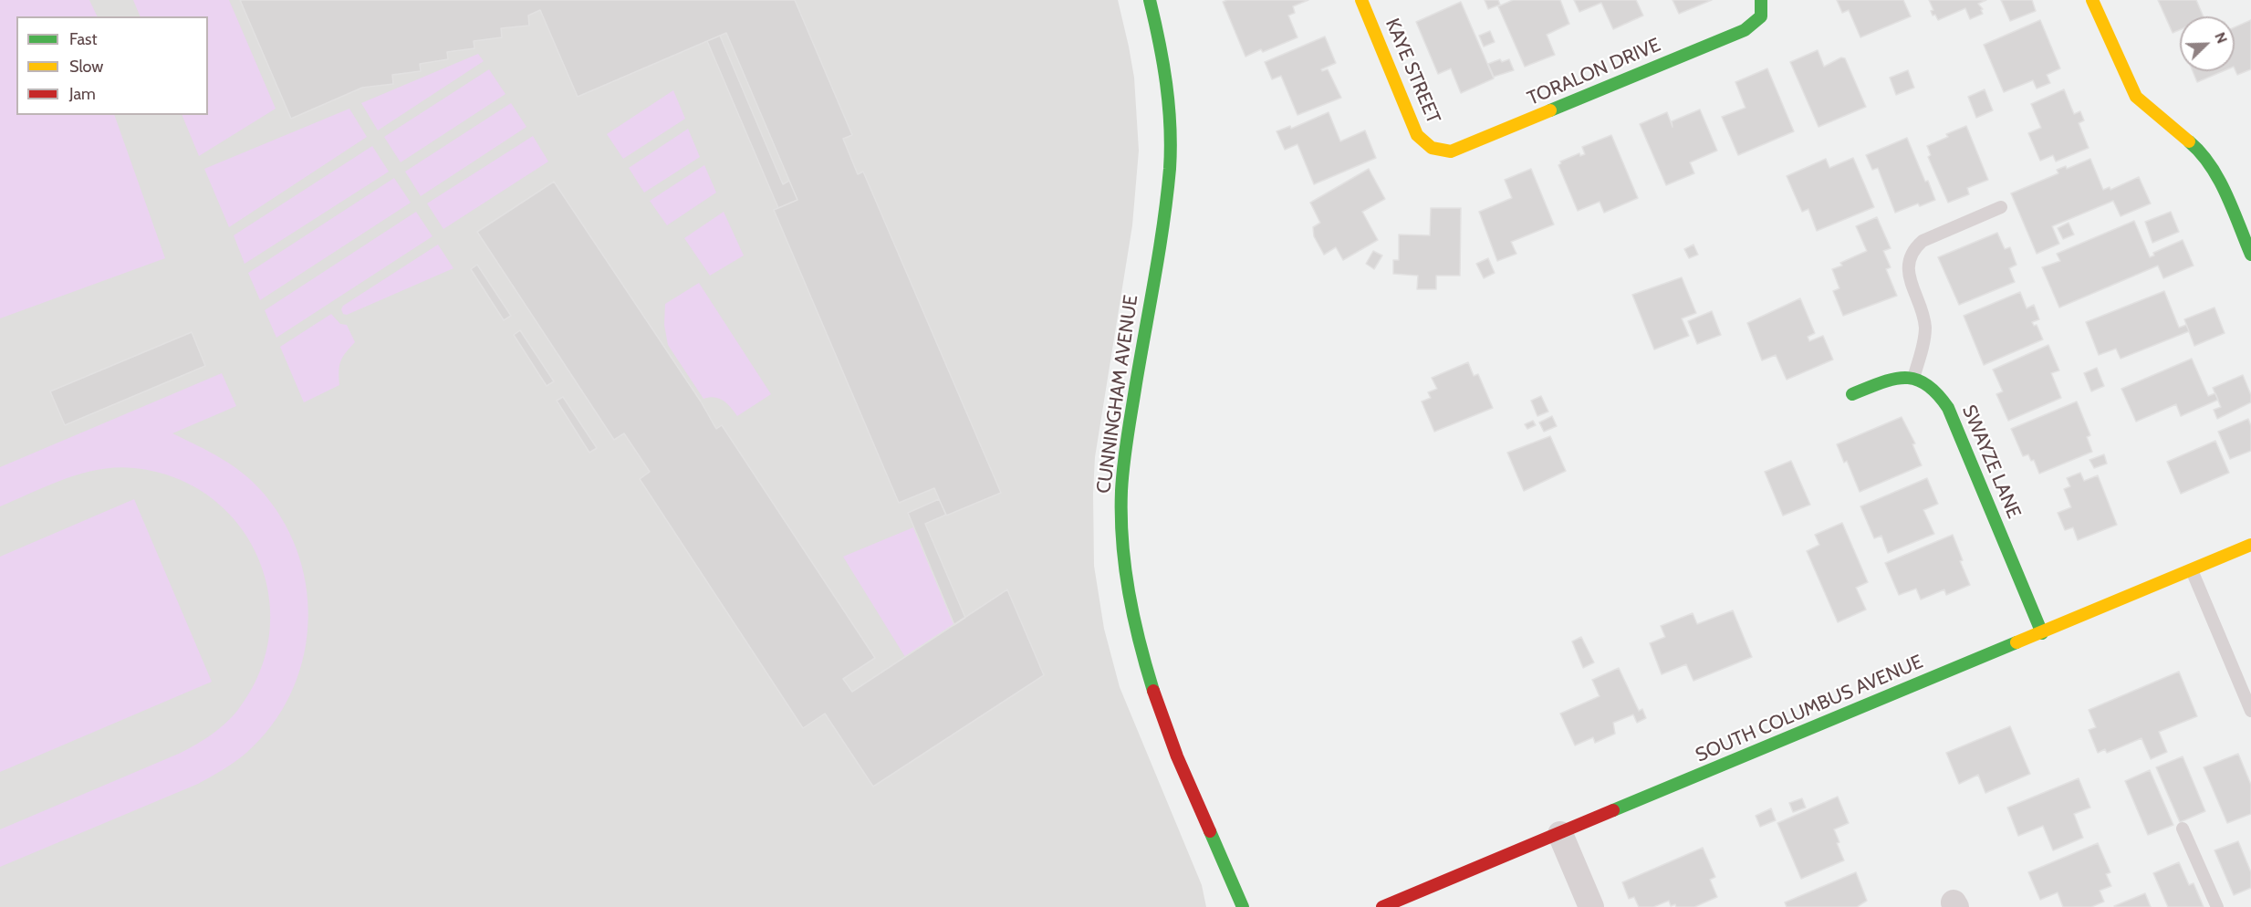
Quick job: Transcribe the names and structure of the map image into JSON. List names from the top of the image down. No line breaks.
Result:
{"streets":{"main road":["KAYE STREET","TORALON DRIVE","CUNNINGHAM AVENUE","SWAYZE LANE","SOUTH COLUMBUS AVENUE"]},"crossings":[["KAYE STREET","TORALON DRIVE"],["SWAYZE LANE","SOUTH COLUMBUS AVENUE"]],"legend":["Fast","Slow","Jam"],"north":"top right"}
